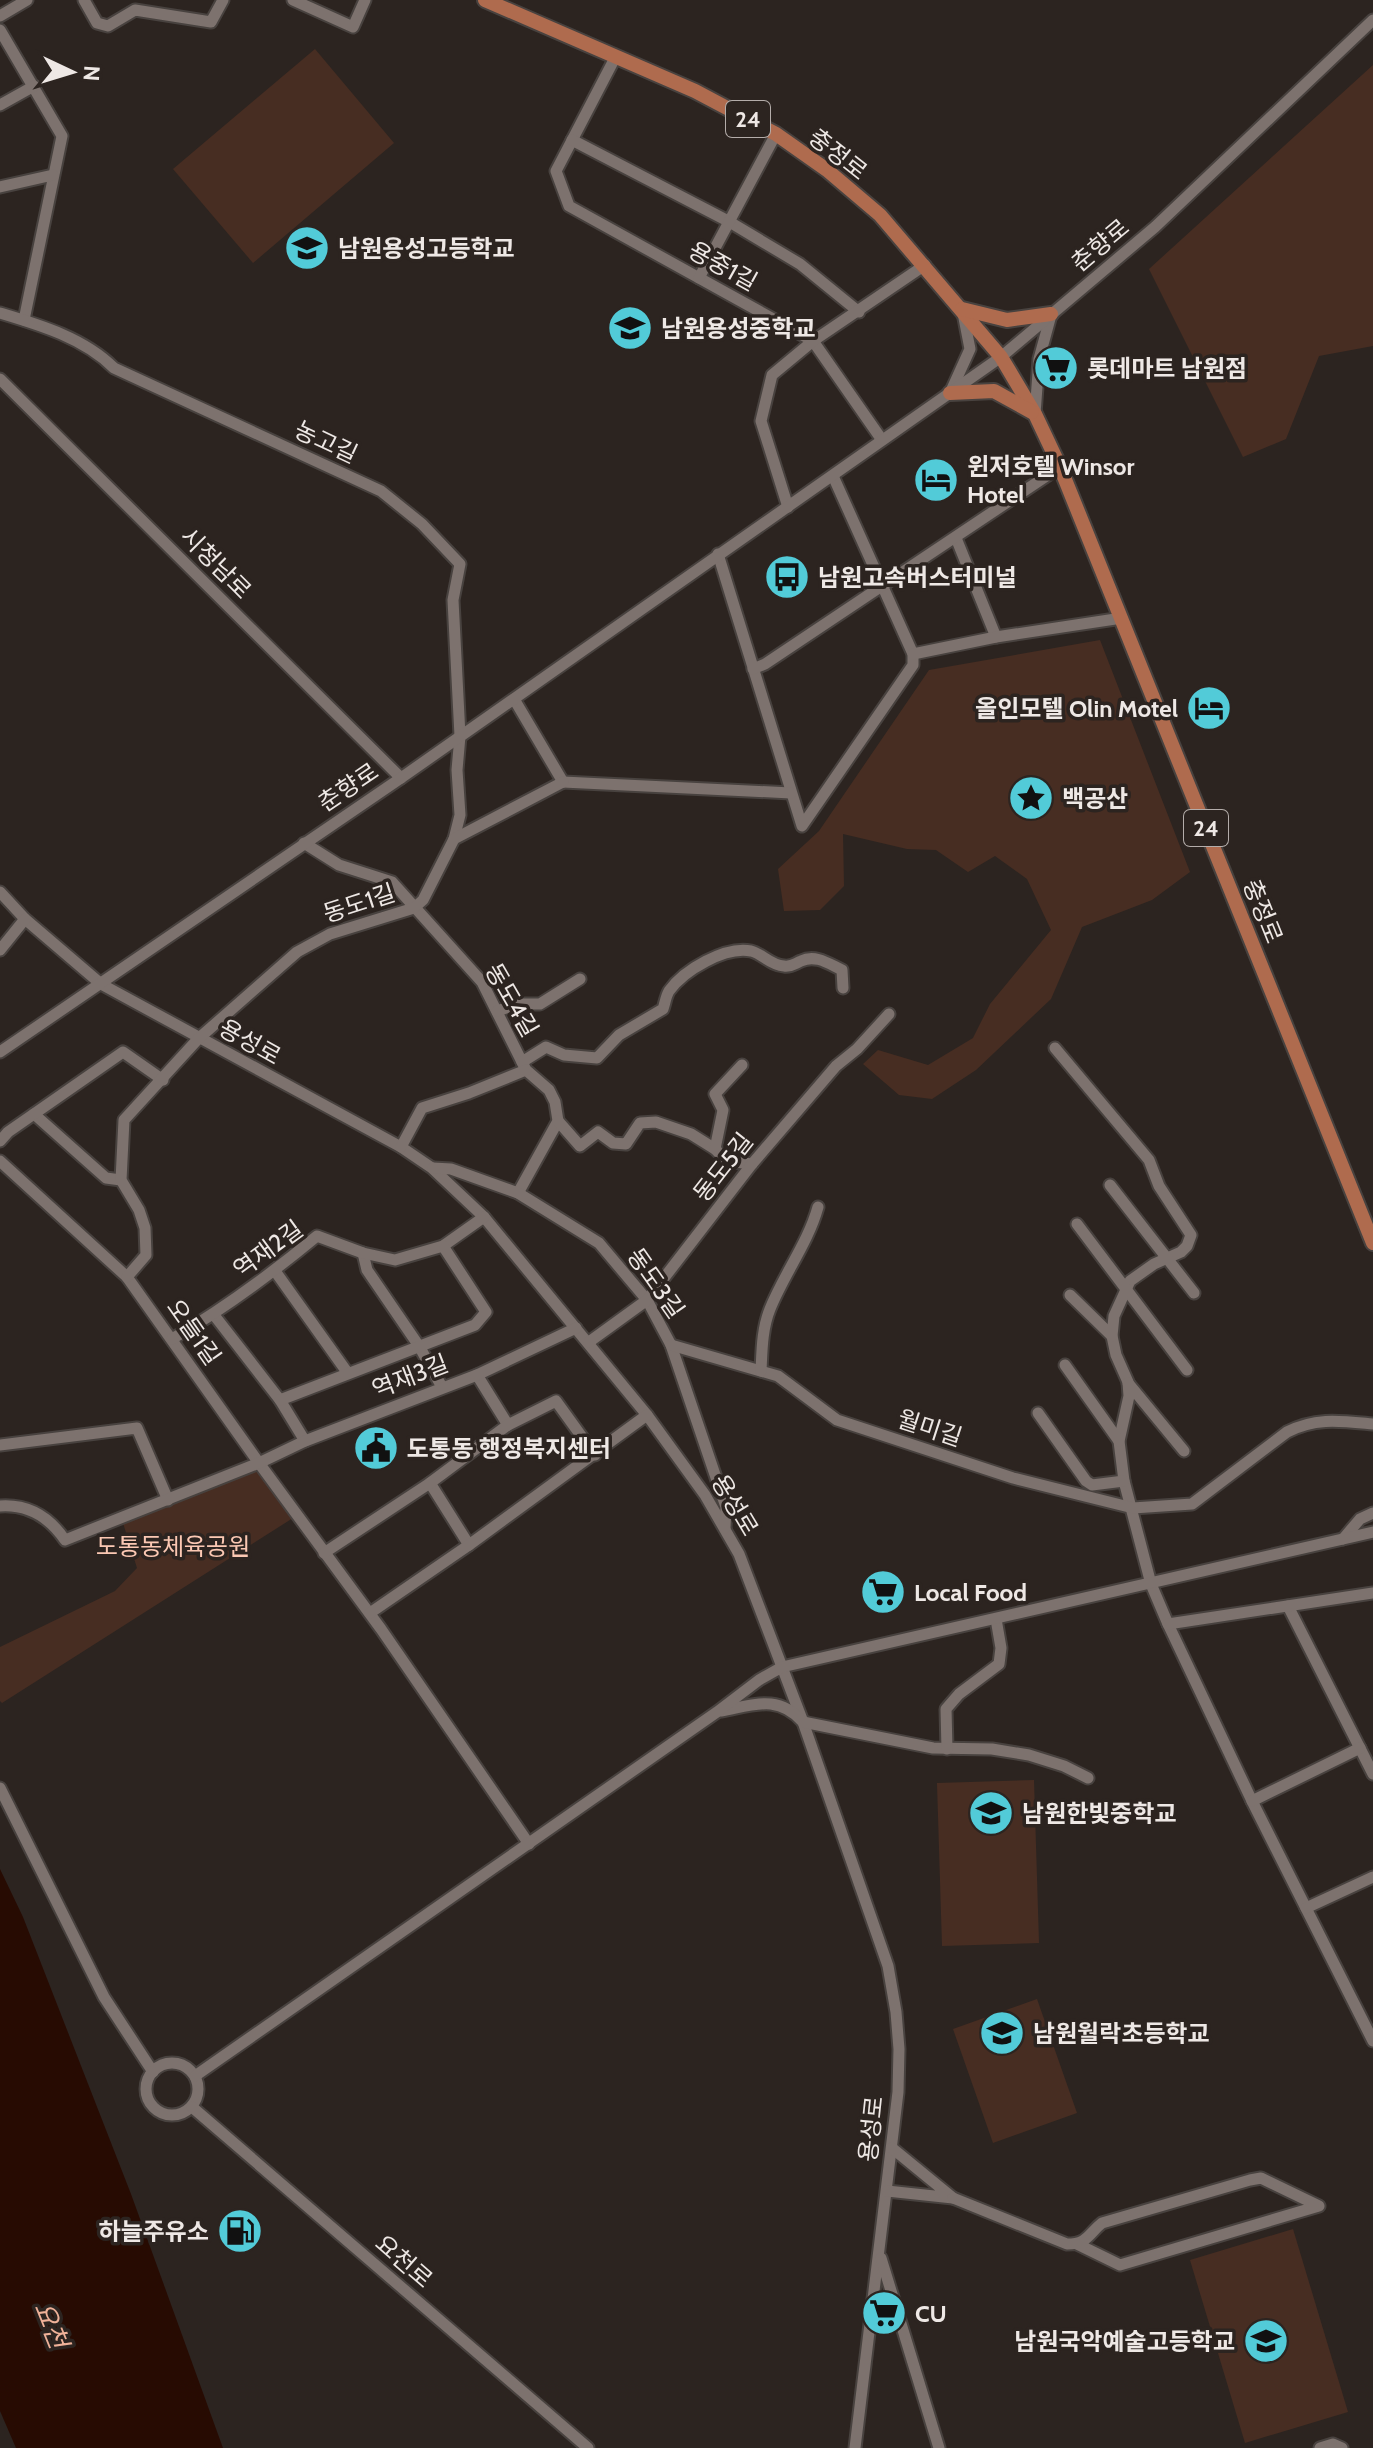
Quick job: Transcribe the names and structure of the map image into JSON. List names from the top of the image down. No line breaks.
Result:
{"streets":{"main road":["24","충정로"],"street":["춘향로","용중1길","농고길","시청남로","동도1길","동도4길","용성로","동도5길","역재2길","동도3길","오들1길","역재3길","월미길","요천로"]},"crossings":[["충정로","춘향로"],["충정로","용중1길"],["춘향로","용중1길"],["춘향로","농고길"],["춘향로","시청남로"],["춘향로","동도1길"],["춘향로","동도4길"],["춘향로","용성로"],["농고길","동도1길"],["동도1길","동도4길"],["동도1길","용성로"],["용성로","동도5길"],["용성로","역재2길"],["용성로","동도3길"],["용성로","역재3길"],["동도5길","동도3길"],["역재2길","오들1길"],["동도3길","월미길"],["오들1길","역재3길"]],"water":["요천"],"parks":["도통동체육공원"],"places":{"school or university":["남원용성고등학교","남원용성중학교","남원한빛중학교","남원월락초등학교","남원국악예술고등학교"],"supermarket":["롯데마트 남원점","Local Food","CU"],"hotel":["윈저호텔 Winsor Hotel","올인모텔 Olin Motel"],"bus stop":["남원고속버스터미널"],"place":["백공산"],"public building":["도통동 행정복지센터"],"fuel station":["하늘주유소"]},"north":"right"}
